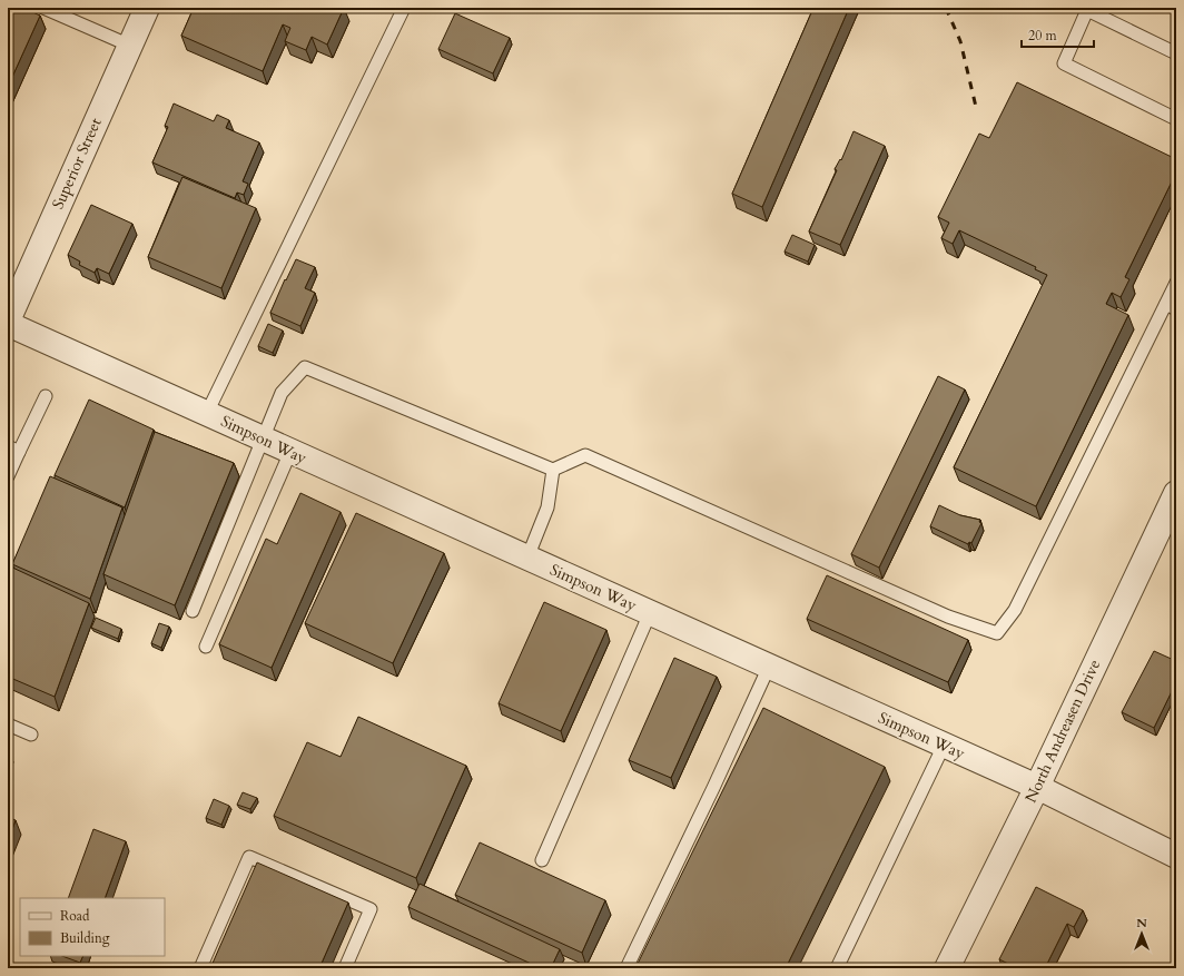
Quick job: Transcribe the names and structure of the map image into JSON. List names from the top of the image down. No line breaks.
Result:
{"streets":{"street":["Superior Street","Simpson Way","North Andreasen Drive"]},"crossings":[["Superior Street","Simpson Way"],["Simpson Way","North Andreasen Drive"]],"legend":["Road","Building"],"scale_bar":"20 m","north":"top"}
